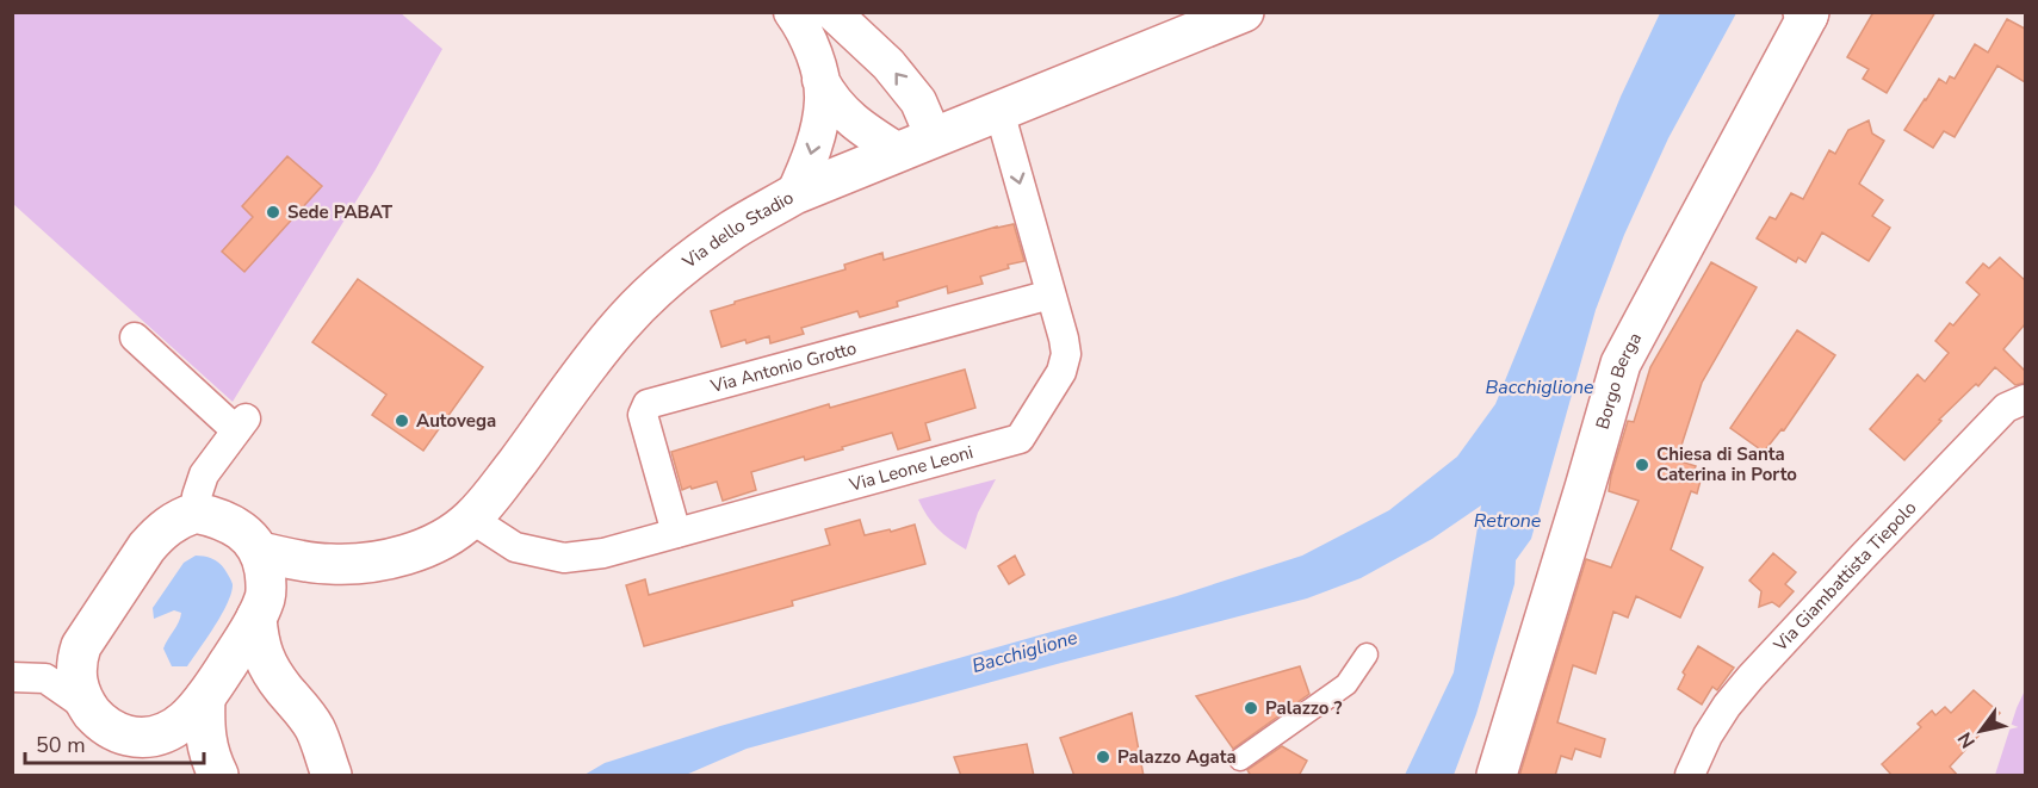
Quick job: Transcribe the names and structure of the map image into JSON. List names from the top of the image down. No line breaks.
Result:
{"streets":{"main road":["Via dello Stadio","Borgo Berga"],"street":["Via Antonio Grotto","Via Leone Leoni","Via Giambattista Tiepolo"]},"crossings":[["Via dello Stadio","Via Leone Leoni"],["Via Antonio Grotto","Via Leone Leoni"]],"water":["Bacchiglione","Retrone"],"places":["Sede PABAT","Autovega","Chiesa di Santa Caterina in Porto","Palazzo ?","Palazzo Agata"],"scale_bar":"50 m","north":"bottom left"}
